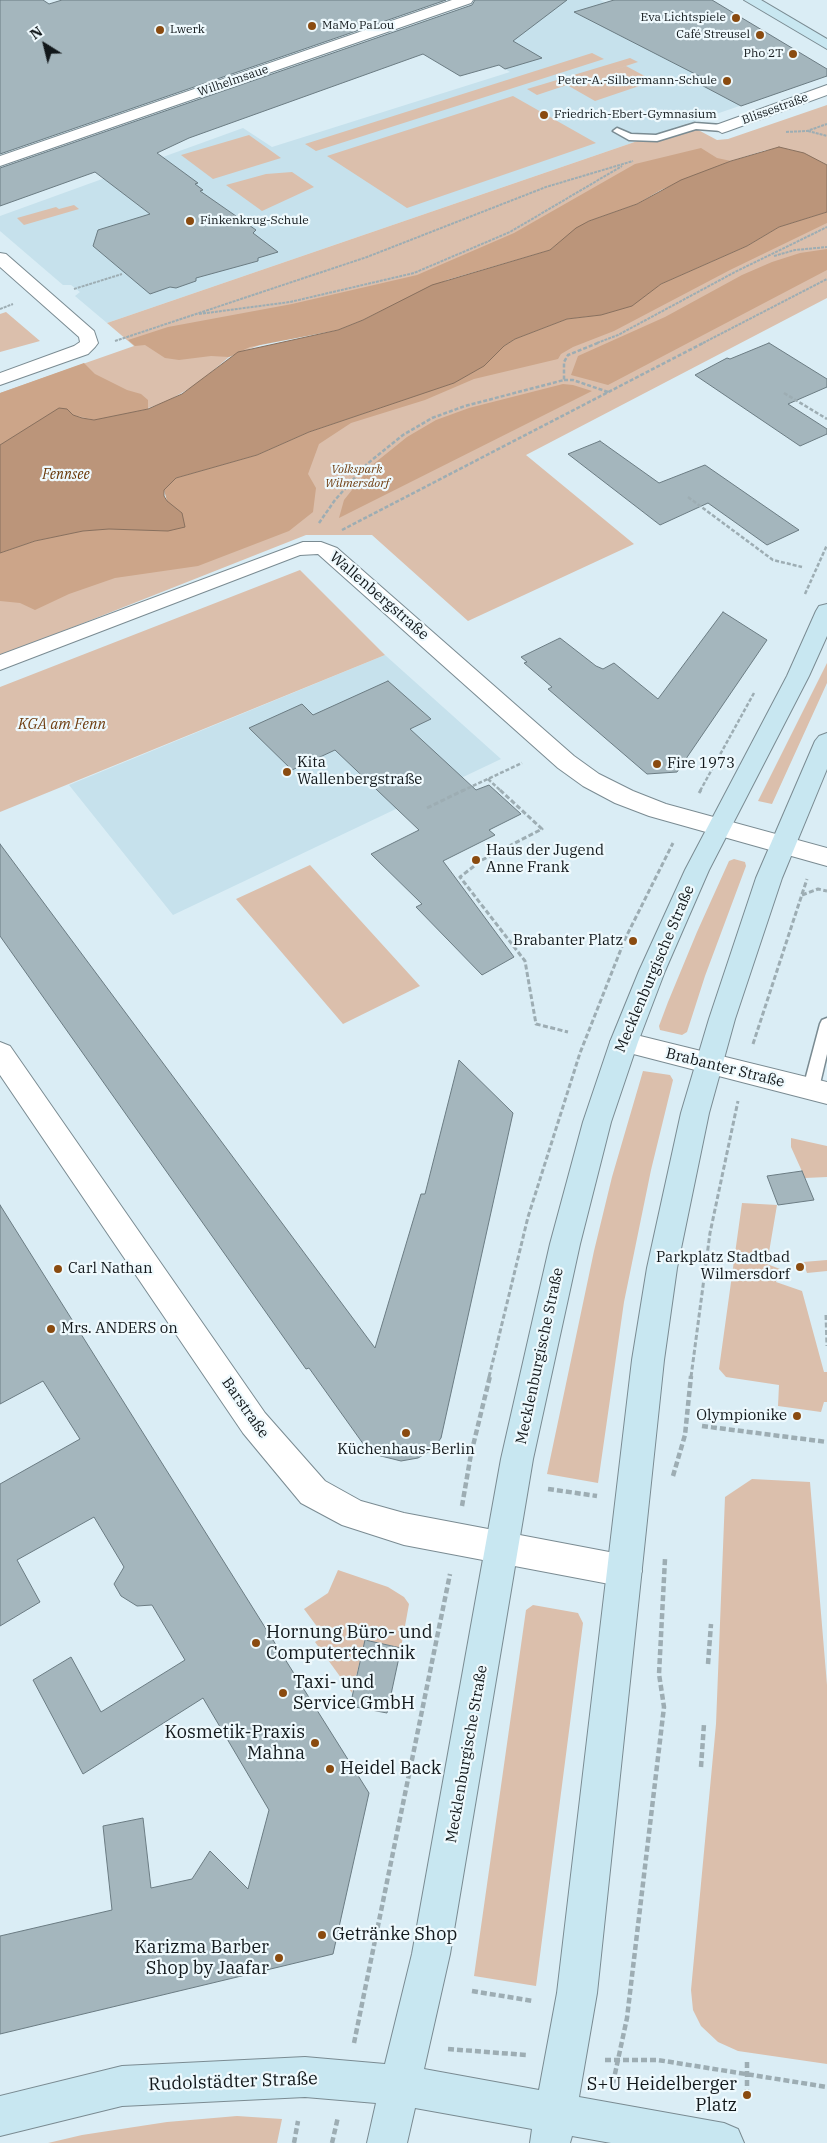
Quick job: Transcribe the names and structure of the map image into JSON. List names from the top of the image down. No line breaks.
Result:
{"streets":{"main road":["Mecklenburgische Straße","Rudolstädter Straße"],"street":["Wilhelmsaue","Blissestraße","Wallenbergstraße","Brabanter Straße","Barstraße"]},"crossings":[["Wallenbergstraße","Mecklenburgische Straße"],["Mecklenburgische Straße","Brabanter Straße"],["Mecklenburgische Straße","Barstraße"],["Mecklenburgische Straße","Rudolstädter Straße"]],"water":["Fennsee"],"parks":["Volkspark Wilmersdorf","KGA am Fenn"],"places":["Eva Lichtspiele","MaMo PaLou","Lwerk","Café Streusel","Pho 2T","Peter-A.-Silbermann-Schule","Friedrich-Ebert-Gymnasium","Finkenkrug-Schule","Fire 1973","Kita Wallenbergstraße","Haus der Jugend Anne Frank","Brabanter Platz","Parkplatz Stadtbad Wilmersdorf","Carl Nathan","Mrs. ANDERS on","Olympionike","Küchenhaus-Berlin","Hornung Büro- und Computertechnik","Taxi- und Service GmbH","Kosmetik-Praxis Mahna","Heidel Back","Getränke Shop","Karizma Barber Shop by Jaafar","S+U Heidelberger Platz"],"north":"top left"}
